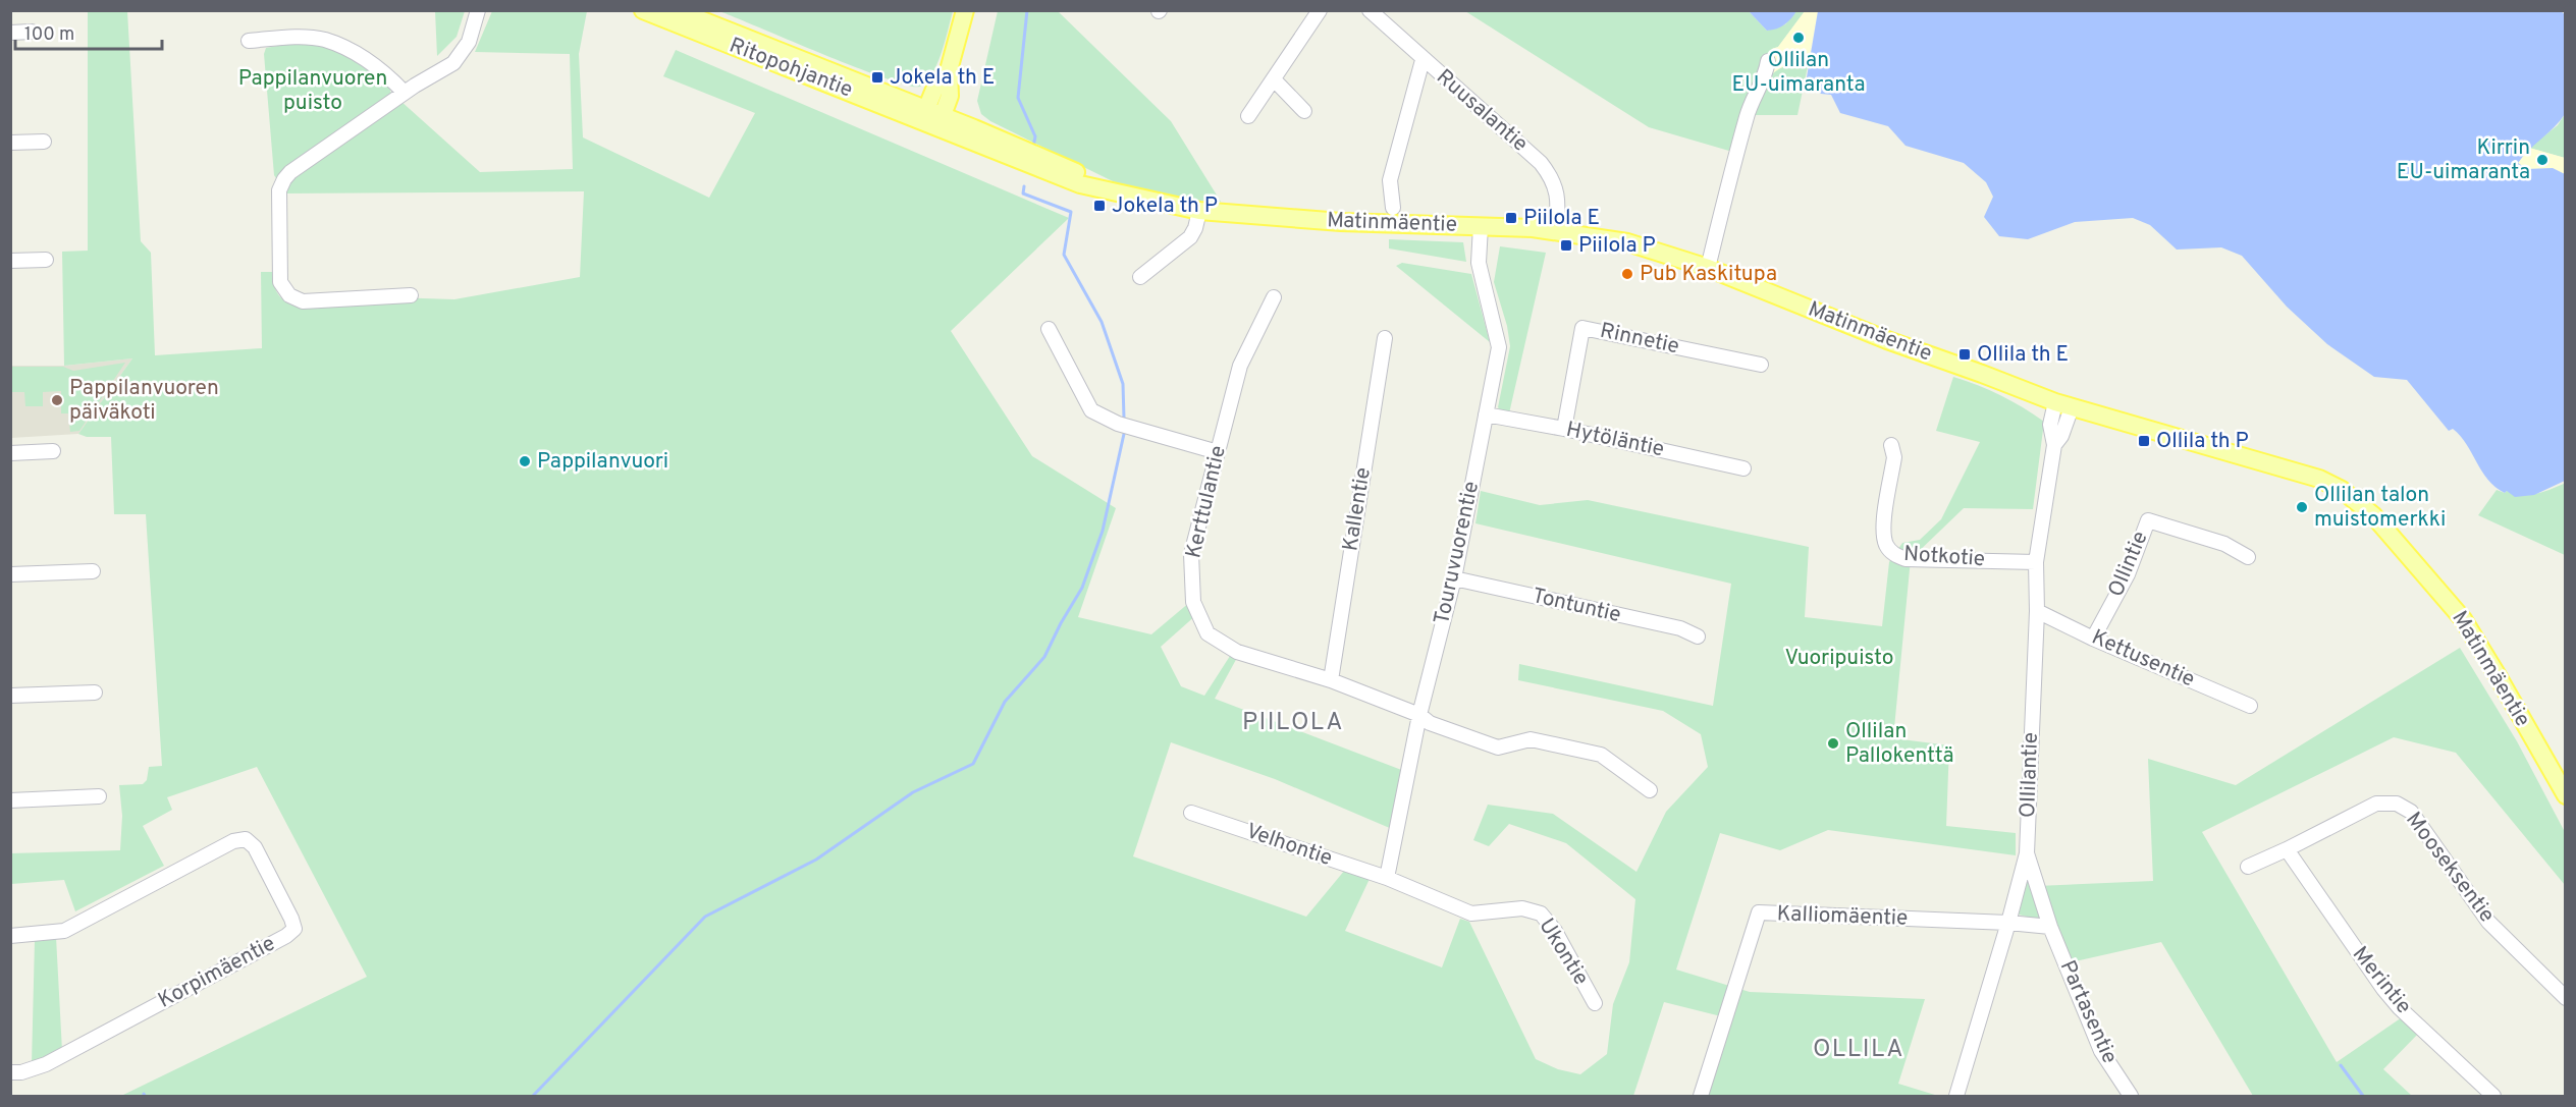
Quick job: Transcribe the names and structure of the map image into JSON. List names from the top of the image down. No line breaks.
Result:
{"streets":{"main road":["Ritopohjantie","Matinmäentie"],"street":["Ruusalantie","Rinnetie","Hytöläntie","Kerttulantie","Kallentie","Touruvuorentie","Notkotie","Ollintie","Tontuntie","Kettusentie","Ollilantie","Velhontie","Mooseksentie","Kalliomäentie","Ukontie","Korpimäentie","Merintie","Partasentie"]},"crossings":[["Ritopohjantie","Matinmäentie"],["Ruusalantie","Matinmäentie"],["Matinmäentie","Touruvuorentie"],["Matinmäentie","Ollilantie"],["Rinnetie","Hytöläntie"],["Hytöläntie","Touruvuorentie"],["Kerttulantie","Kallentie"],["Kerttulantie","Touruvuorentie"],["Touruvuorentie","Tontuntie"],["Touruvuorentie","Velhontie"],["Touruvuorentie","Ukontie"],["Notkotie","Ollilantie"],["Ollintie","Kettusentie"],["Kettusentie","Ollilantie"],["Ollilantie","Kalliomäentie"],["Ollilantie","Partasentie"],["Velhontie","Ukontie"],["Mooseksentie","Merintie"]],"districts":["PIILOLA","OLLILA"],"parks":["Pappilanvuoren puisto","Vuoripuisto"],"places":{"other":["Ollilan EU-uimaranta","Kirrin EU-uimaranta","Pub Kaskitupa","Pappilanvuoren päiväkoti","Pappilanvuori","Ollilan talon muistomerkki","Ollilan Pallokenttä"],"transit":["Jokela th E","Jokela th P","Piilola E","Piilola P","Ollila th E","Ollila th P"]},"scale_bar":"100 m"}
